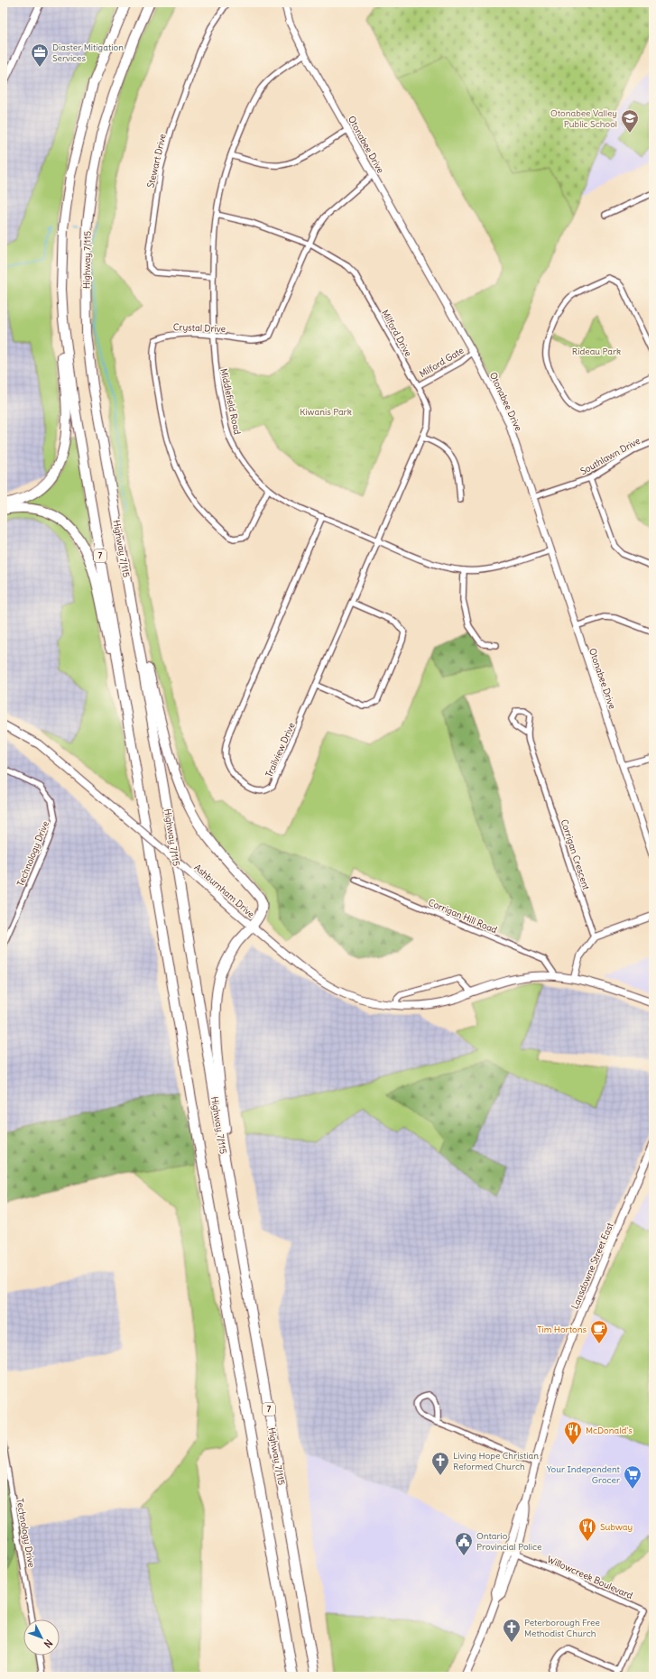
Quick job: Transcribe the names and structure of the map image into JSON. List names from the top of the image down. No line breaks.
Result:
{"streets":{"highway":["Highway 7/115","7"],"main road":["Ashburnham Drive","Lansdowne Street East"],"street":["Otonabee Drive","Stewart Drive","Crystal Drive","Milford Drive","Milford Gate","Middlefield Road","Southlawn Drive","Trailview Drive","Technology Drive","Corrigan Crescent","Corrigan Hill Road","Willowcreek Boulevard"]},"crossings":[["Otonabee Drive","Crystal Drive"],["Otonabee Drive","Milford Gate"],["Otonabee Drive","Middlefield Road"],["Otonabee Drive","Southlawn Drive"],["Stewart Drive","Middlefield Road"],["Crystal Drive","Milford Drive"],["Crystal Drive","Middlefield Road"],["Milford Drive","Milford Gate"],["Milford Drive","Middlefield Road"],["Milford Drive","Trailview Drive"],["Middlefield Road","Trailview Drive"],["Ashburnham Drive","Corrigan Hill Road"],["Lansdowne Street East","Willowcreek Boulevard"]],"parks":["Rideau Park","Kiwanis Park"],"places":{"office":["Diaster Mitigation Services"],"school or university":["Otonabee Valley Public School"],"cafe":["Tim Hortons"],"restaurant":["McDonald's","Subway"],"church":["Living Hope Christian Reformed Church","Peterborough Free Methodist Church"],"supermarket":["Your Independent Grocer"],"public building":["Ontario Provincial Police"]},"north":"bottom right"}
